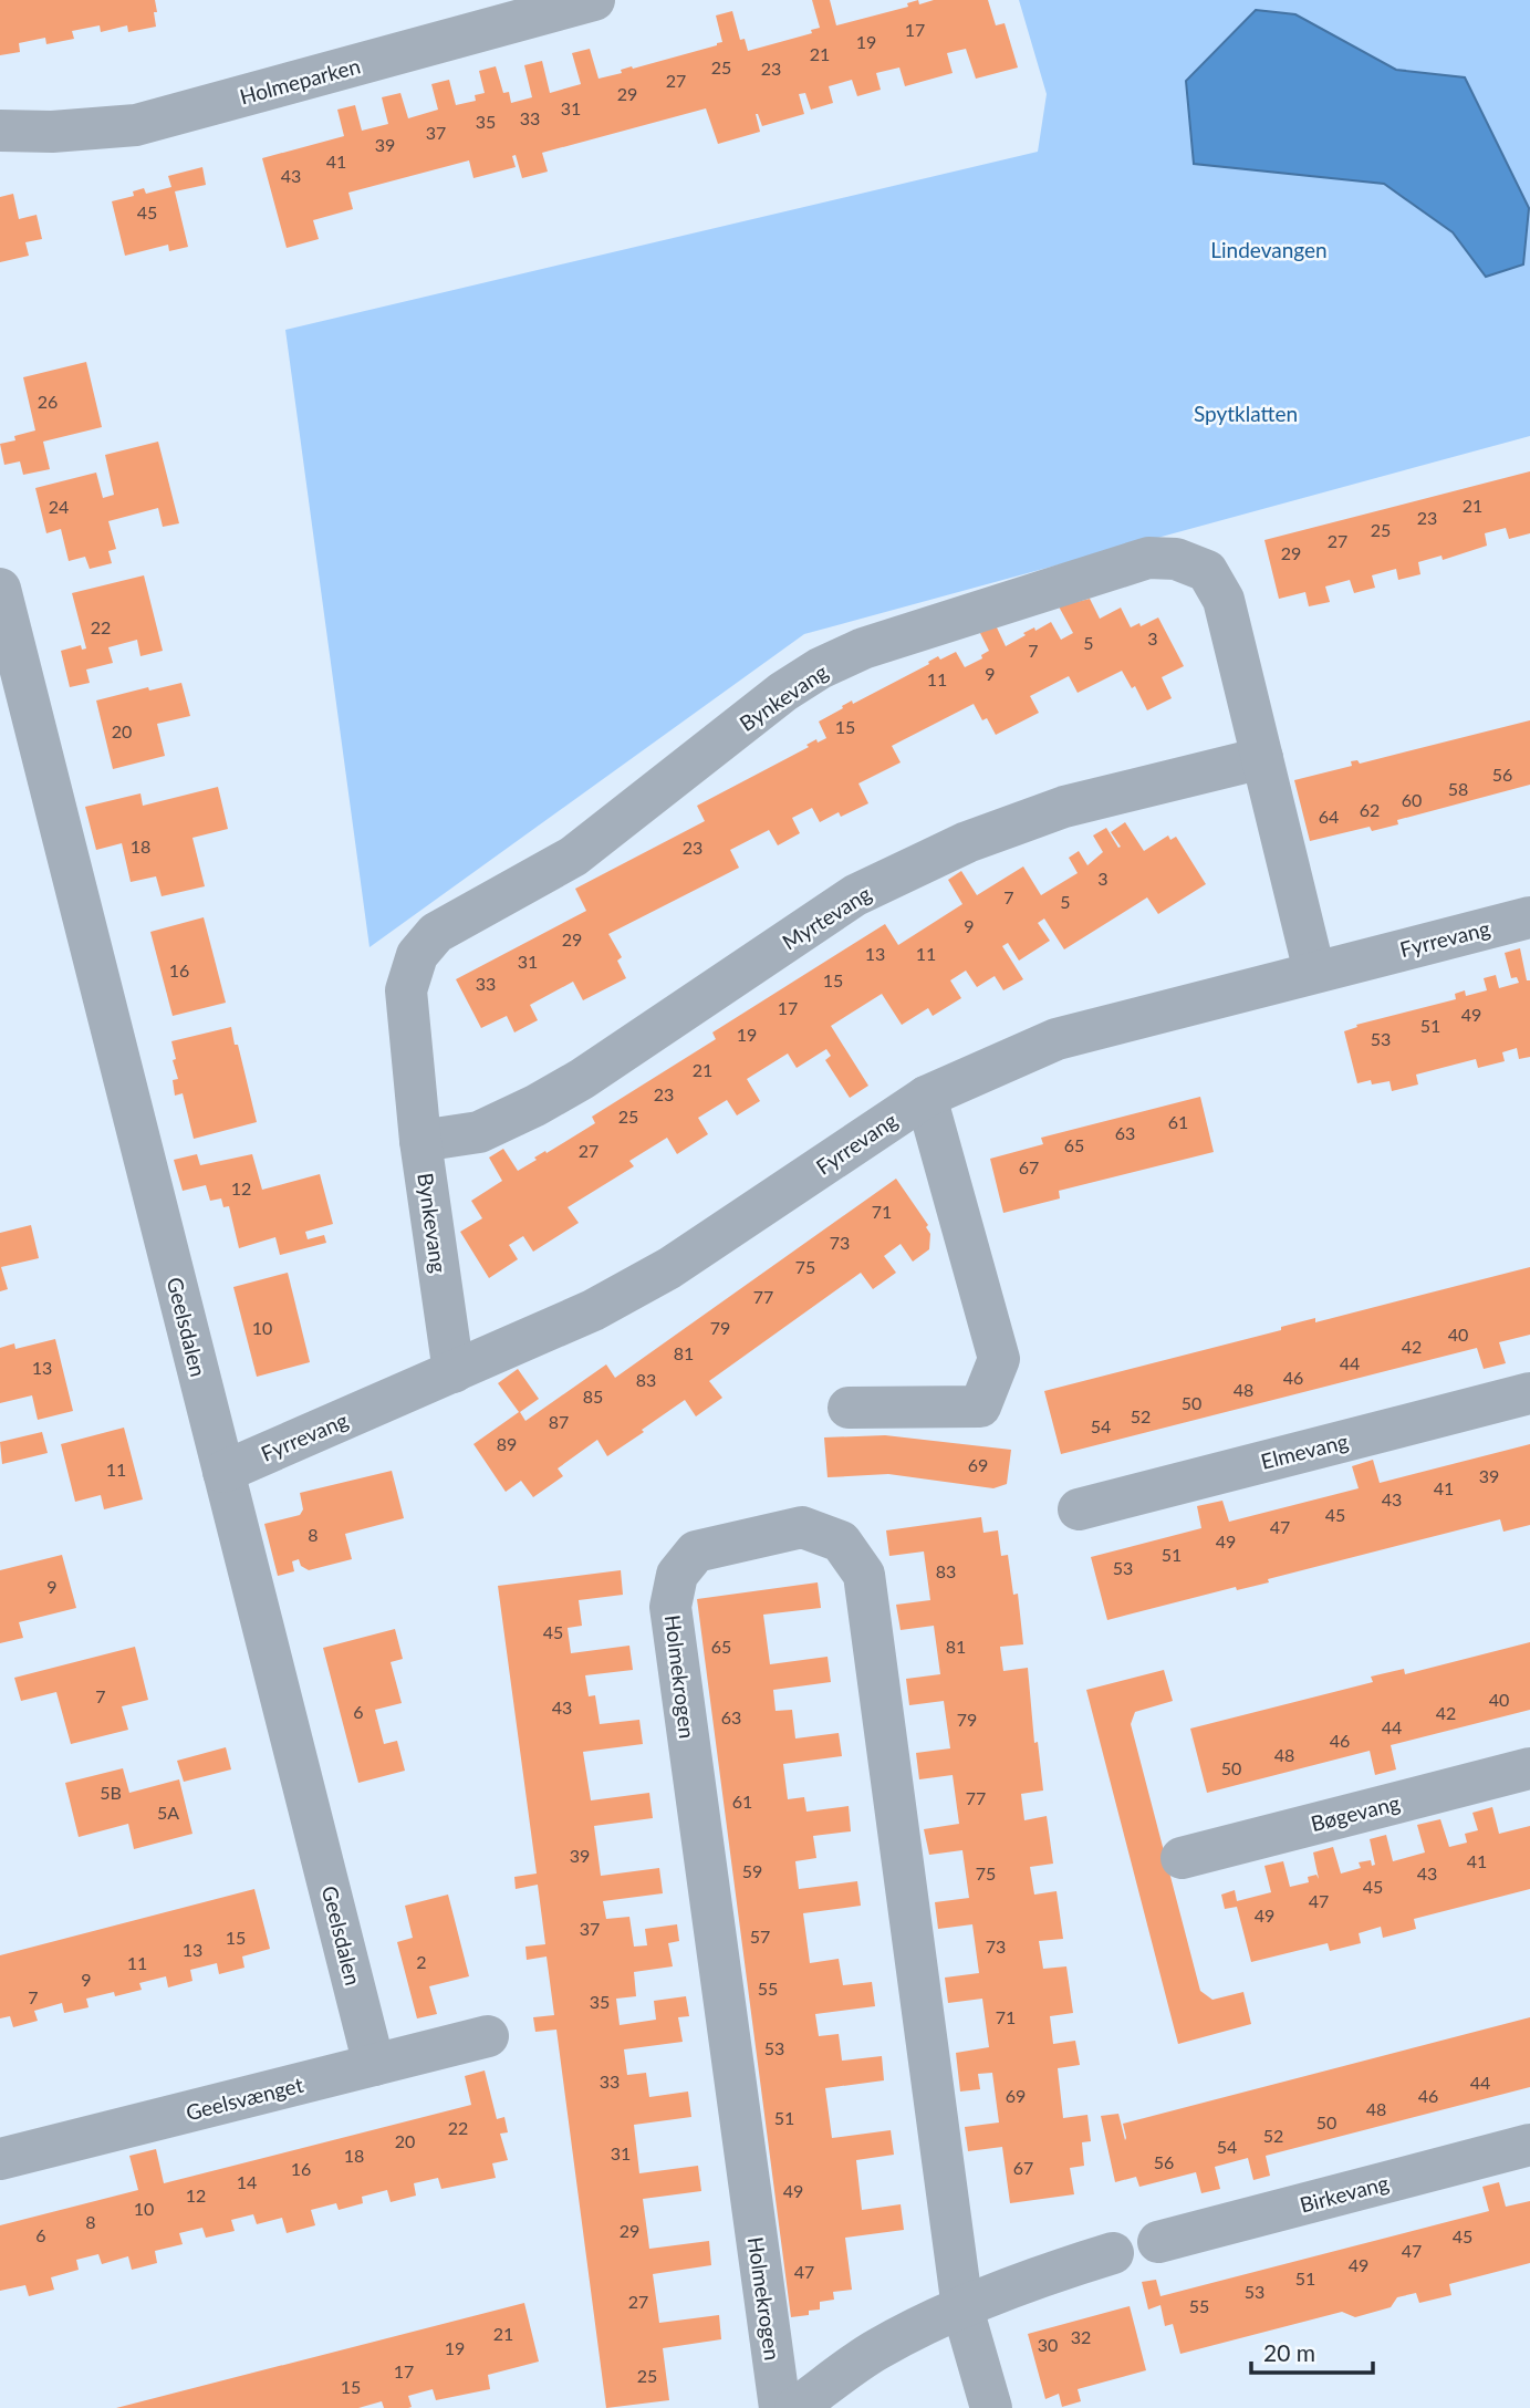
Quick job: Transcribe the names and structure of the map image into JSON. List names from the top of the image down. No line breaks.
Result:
{"streets":{"street":["Holmeparken","Bynkevang","Myrtevang","Fyrrevang","Geelsdalen","Elmevang","Holmekrogen","Bøgevang","Geelsvænget","Birkevang"]},"crossings":[["Bynkevang","Myrtevang"],["Bynkevang","Fyrrevang"],["Fyrrevang","Geelsdalen"],["Geelsdalen","Geelsvænget"]],"parks":["Lindevangen","Spytklatten"],"house_numbers":["17","19","21","25","23","27","29","31","33","35","37","39","41","43","45","26","21","24","23","25","27","29","22","3","5","7","9","11","15","20","56","58","60","62","64","18","23","3","7","5","9","29","13","11","31","16","15","33","17","49","51","19","53","21","23","25","61","63","65","27","67","12","71","73","75","77","10","79","40","42","81","44","13","46","83","48","85","50","52","87","54","89","69","11","39","41","43","45","47","8","49","51","53","83","9","45","65","81","7","40","43","6","42","63","79","44","46","48","50","5B","77","61","5A","39","41","59","75","43","45","47","49","37","57","15","73","13","2","11","9","55","7","35","71","53","33","44","69","46","48","51","50","22","52","20","54","31","18","56","67","16","14","49","12","10","8","29","6","45","47","49","47","51","53","27","55","21","32","30","19","17","25","15"],"scale_bar":"20 m"}
